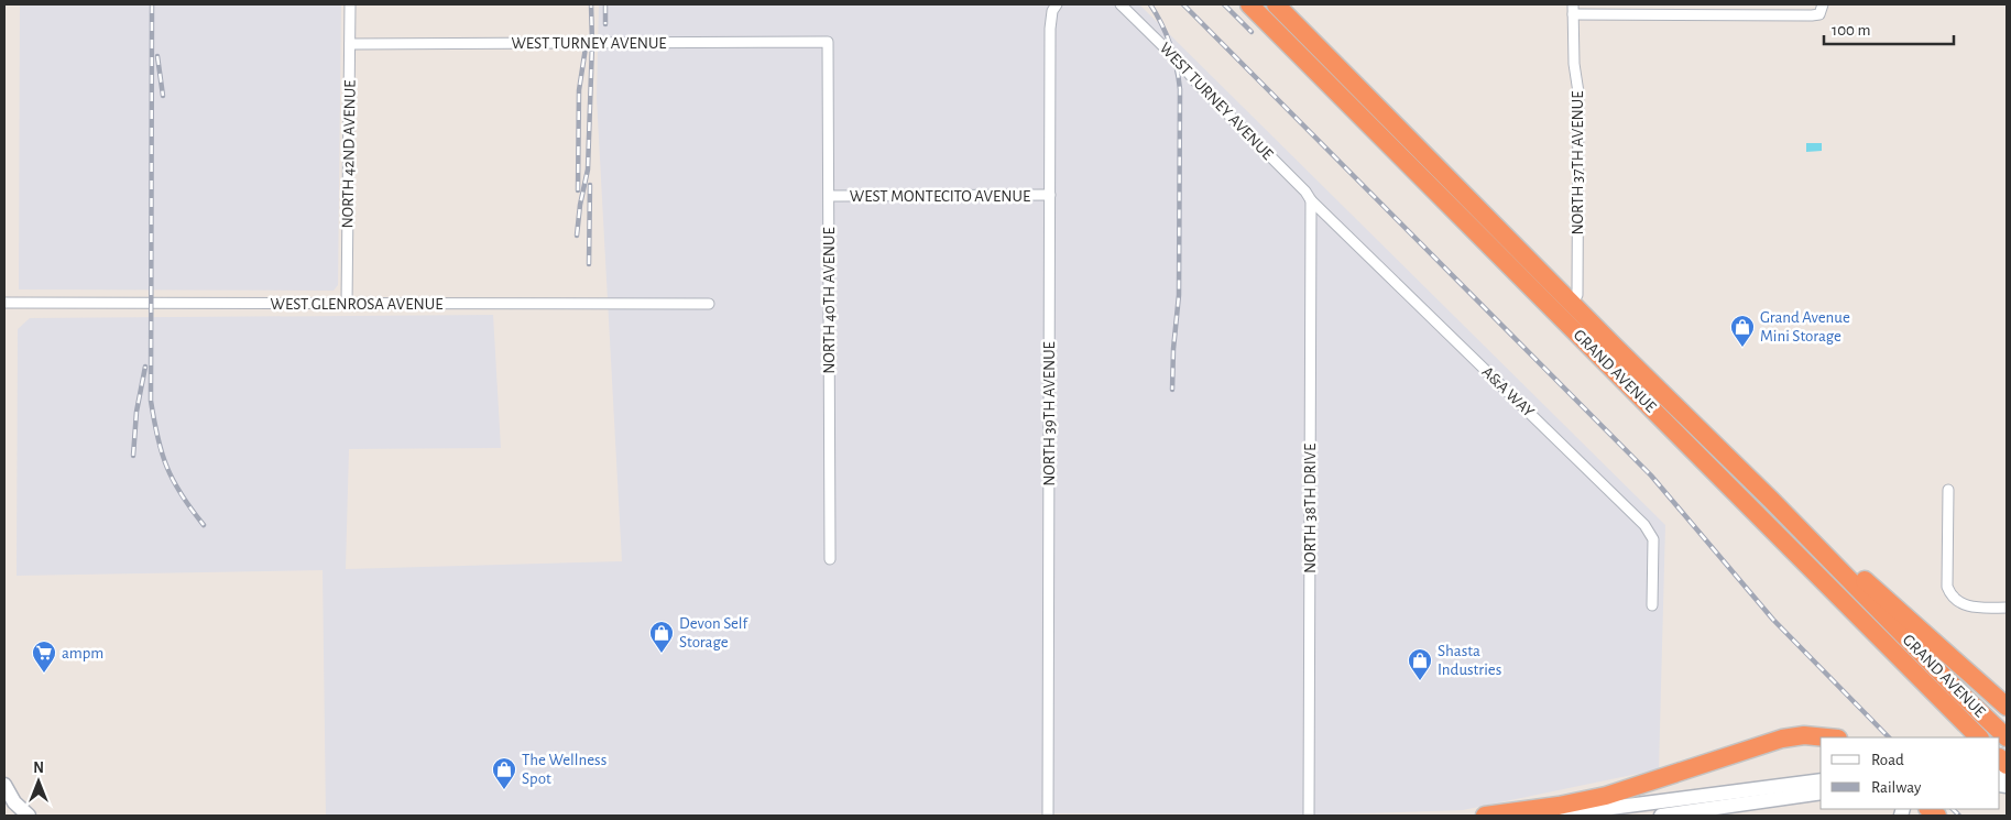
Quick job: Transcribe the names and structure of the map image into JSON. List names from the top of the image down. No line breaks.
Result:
{"streets":{"highway":["GRAND AVENUE"],"street":["WEST TURNEY AVENUE","NORTH 42ND AVENUE","NORTH 37TH AVENUE","WEST MONTECITO AVENUE","NORTH 40TH AVENUE","WEST GLENROSA AVENUE","A&A WAY","NORTH 39TH AVENUE","NORTH 38TH DRIVE"]},"crossings":[["WEST TURNEY AVENUE","NORTH 42ND AVENUE"],["WEST TURNEY AVENUE","NORTH 40TH AVENUE"],["WEST TURNEY AVENUE","A&A WAY"],["WEST TURNEY AVENUE","NORTH 38TH DRIVE"],["NORTH 42ND AVENUE","WEST GLENROSA AVENUE"],["NORTH 37TH AVENUE","GRAND AVENUE"],["WEST MONTECITO AVENUE","NORTH 40TH AVENUE"],["WEST MONTECITO AVENUE","NORTH 39TH AVENUE"],["A&A WAY","NORTH 38TH DRIVE"]],"places":{"shop":["Grand Avenue Mini Storage","Devon Self Storage","Shasta Industries","The Wellness Spot"],"supermarket":["ampm"]},"legend":["Road","Railway"],"scale_bar":"100 m","north":"top"}
